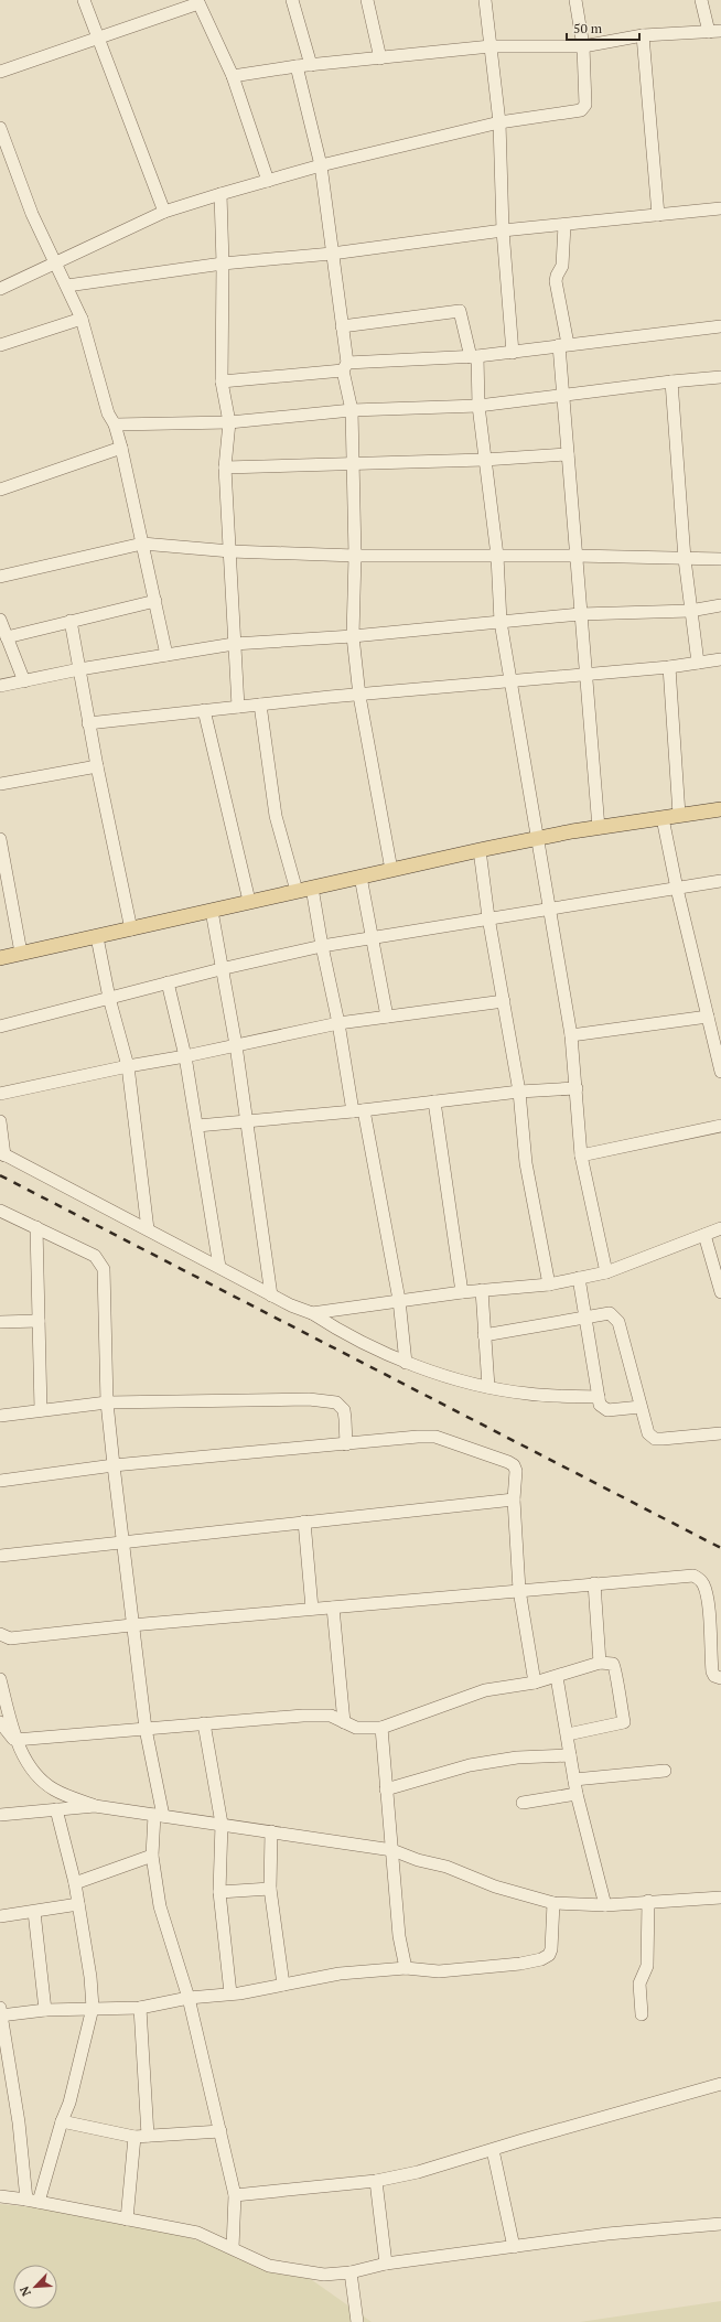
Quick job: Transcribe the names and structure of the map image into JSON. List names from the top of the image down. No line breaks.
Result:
{"scale_bar":"50 m","north":"bottom left"}
